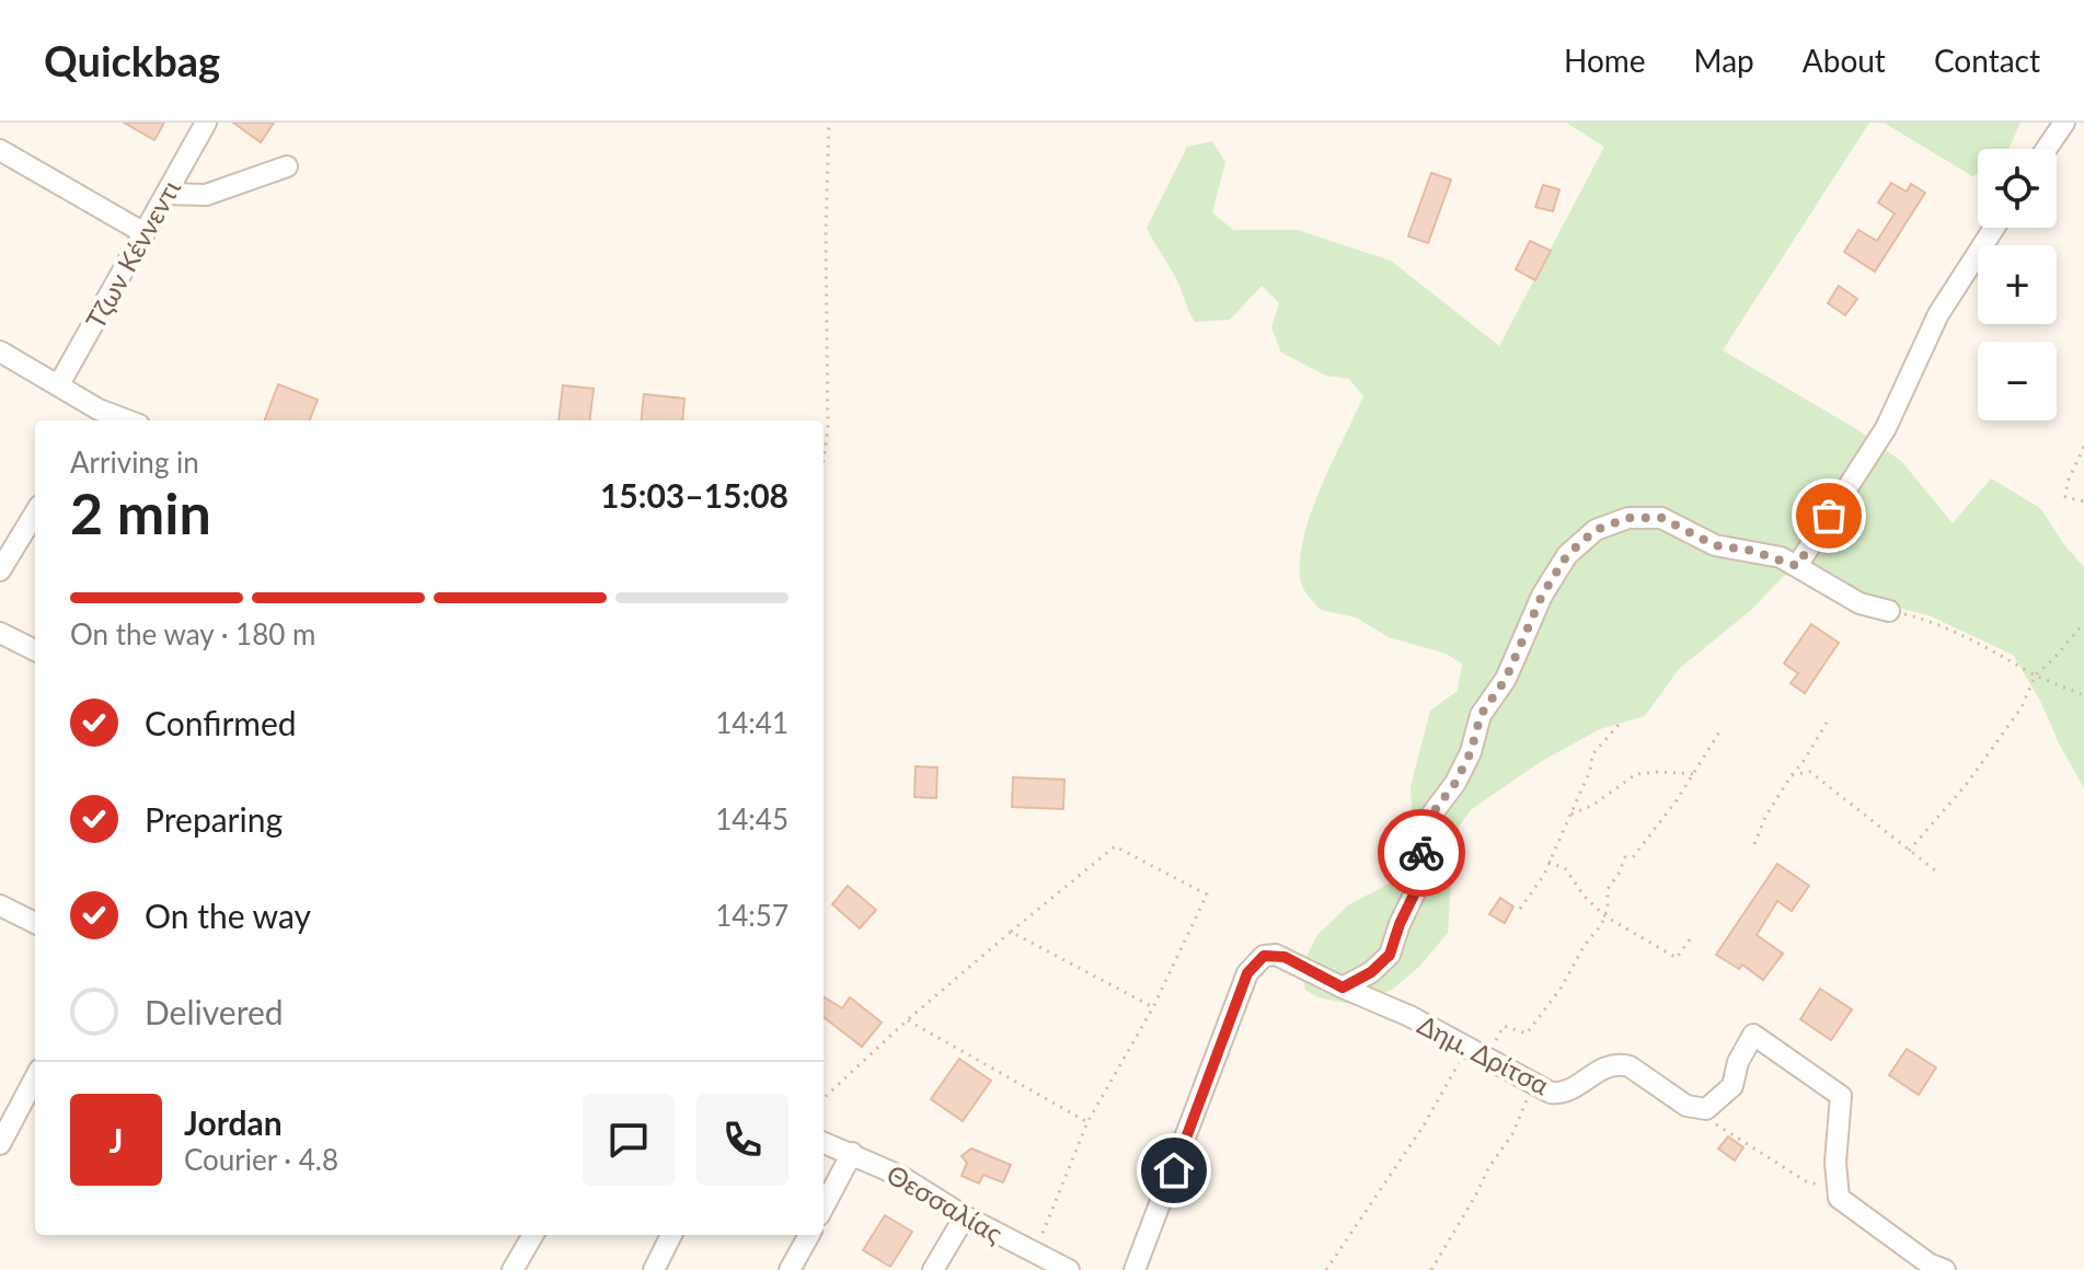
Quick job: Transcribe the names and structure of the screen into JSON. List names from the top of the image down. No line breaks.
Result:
{"streets":{"street":["Τζων Κέννεντι","Δημ. Δρίτσα","Θεσσαλίας"]},"page":{"header":"Quickbag","nav":["Home","Map","About","Contact"],"map_buttons":["+","−"],"heading":["2 min","Arriving in","15:03–15:08"],"panel":["Jordan","Courier · 4.8"],"bar":"On the way · 180 m","list":[["Confirmed","14:41"],["Preparing","14:45"],["On the way","14:57"],"Delivered"],"round":"J"}}
